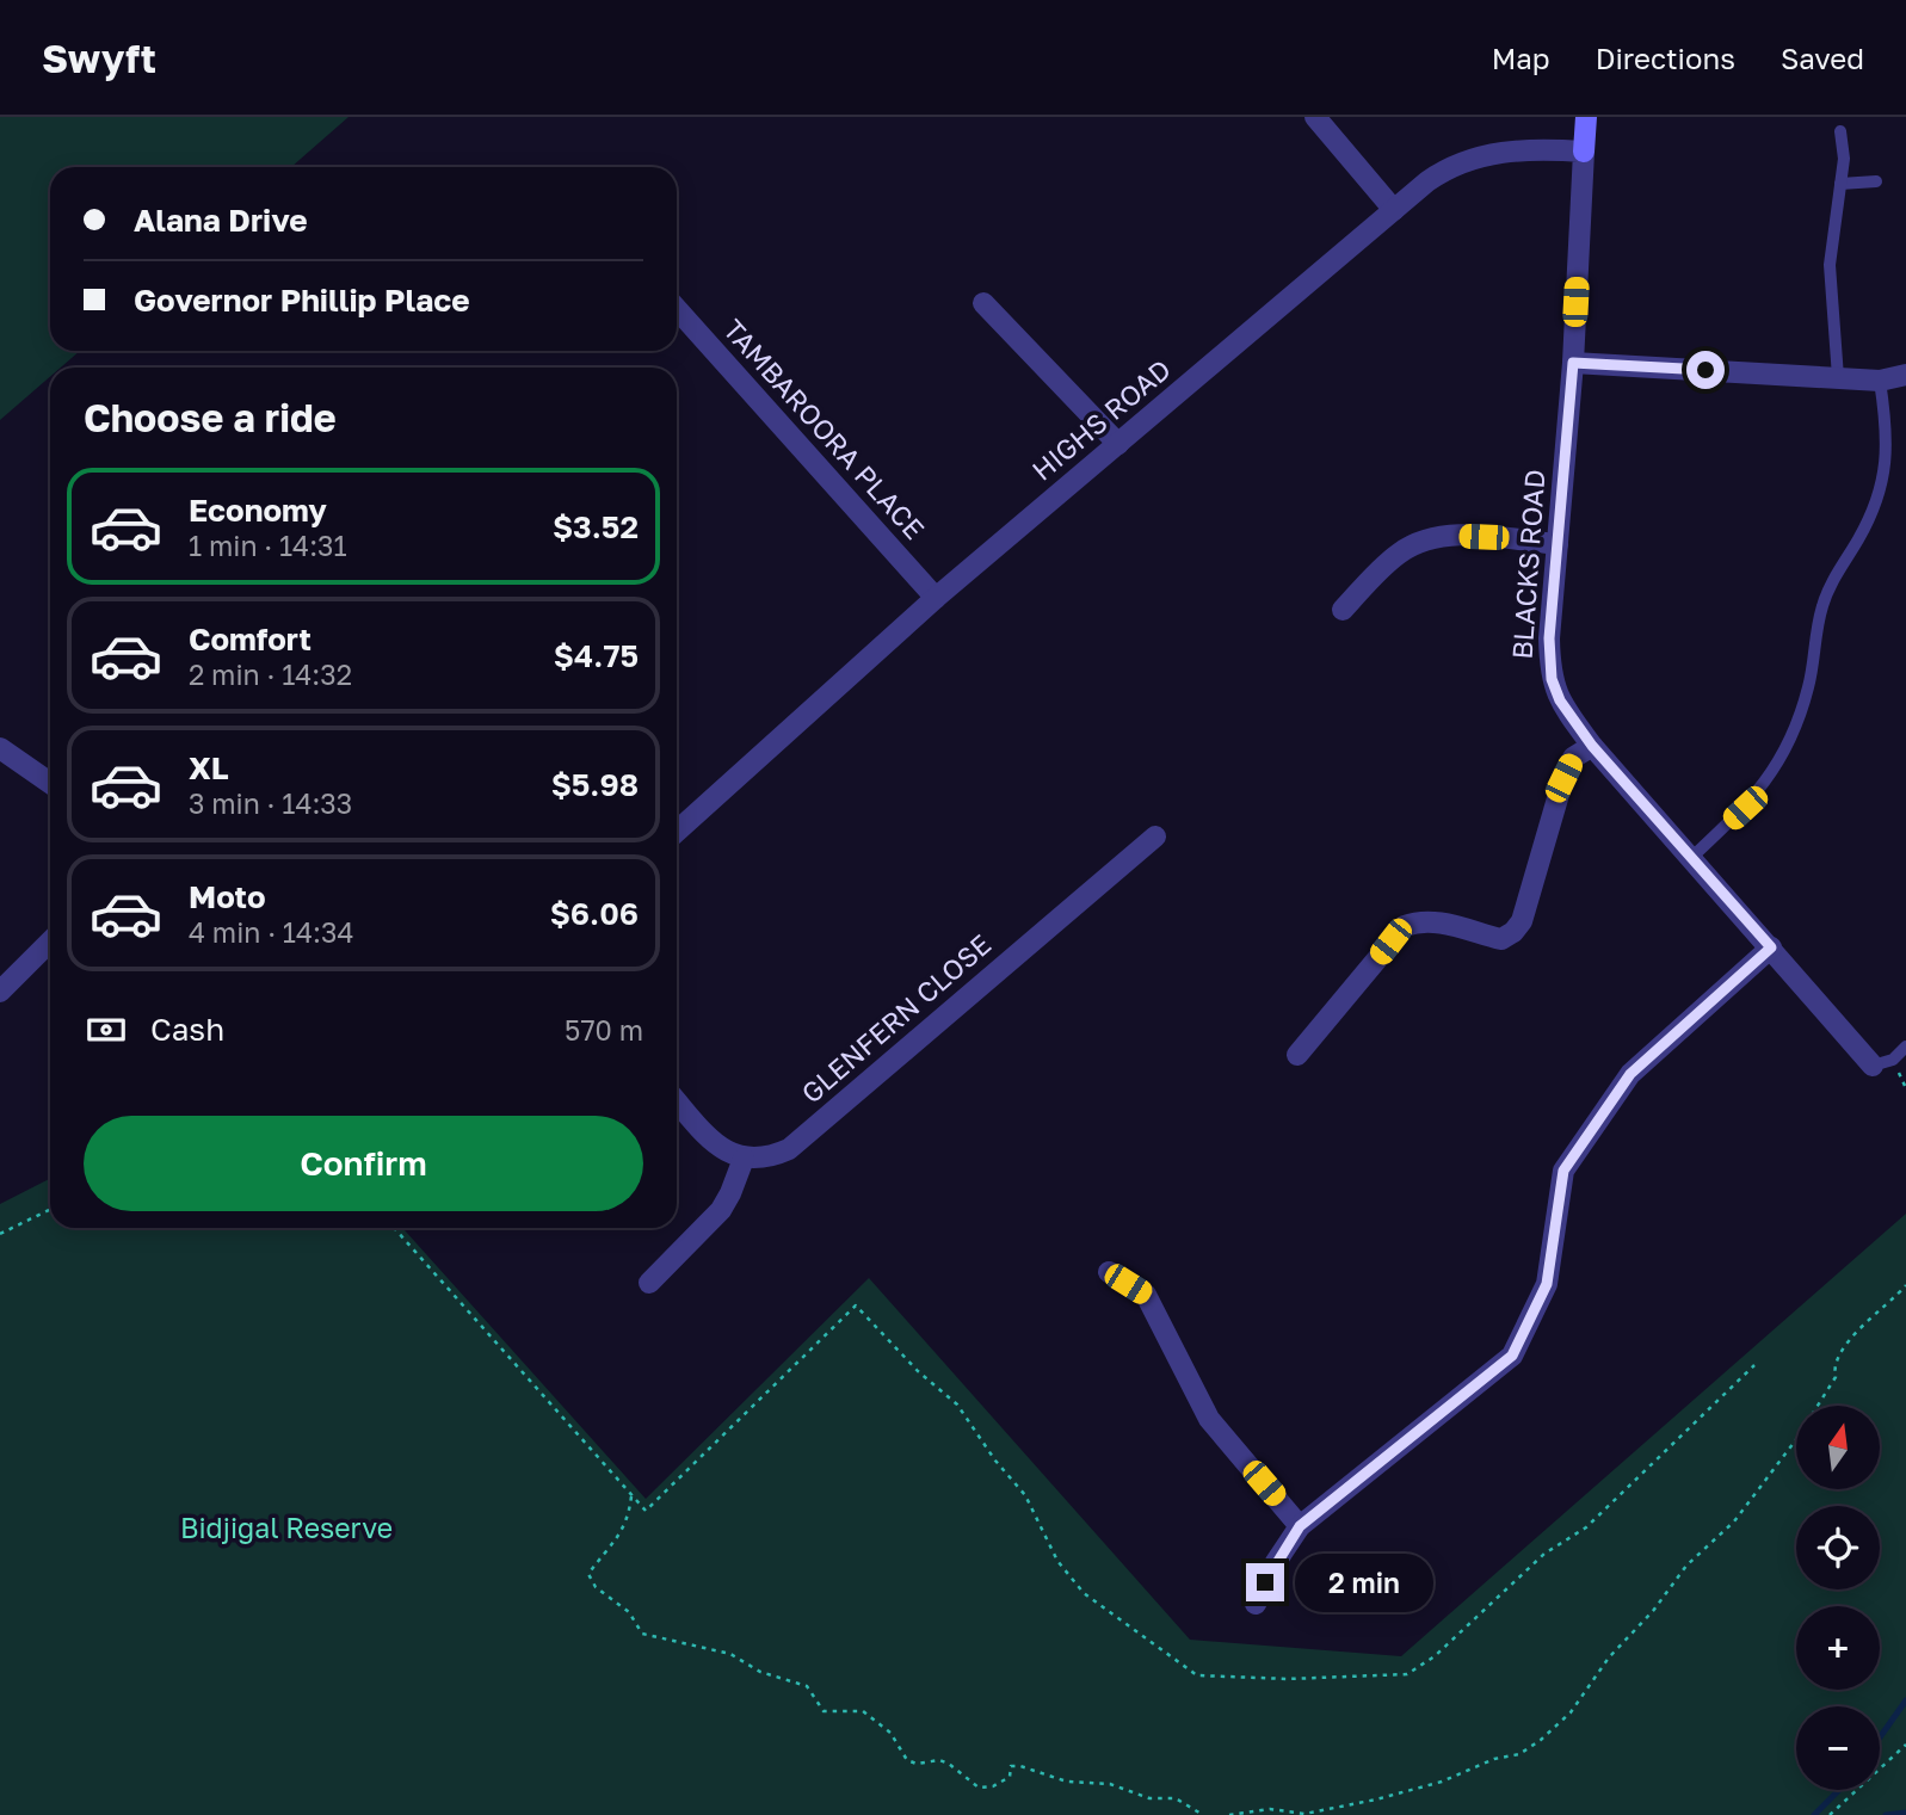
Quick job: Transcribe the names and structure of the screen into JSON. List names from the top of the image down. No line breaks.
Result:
{"streets":{"street":["HIGHS ROAD","TAMBAROORA PLACE","BLACKS ROAD","GLENFERN CLOSE"]},"crossings":[["HIGHS ROAD","TAMBAROORA PLACE"],["HIGHS ROAD","BLACKS ROAD"]],"parks":["Bidjigal Reserve"],"north":"top","page":{"header":"Swyft","nav":["Map","Directions","Saved"],"banner":["Alana Drive","Governor Phillip Place"],"heading":"Choose a ride","list":[{"name":"Economy","note":"1 min · 14:31","value":"$3.52"},{"name":"Comfort","note":"2 min · 14:32","value":"$4.75"},{"name":"XL","note":"3 min · 14:33","value":"$5.98"},{"name":"Moto","note":"4 min · 14:34","value":"$6.06"}],"pay":["Cash","570 m"],"buttons":"Confirm","map_buttons":["+","−"],"bubble":"2 min"}}
